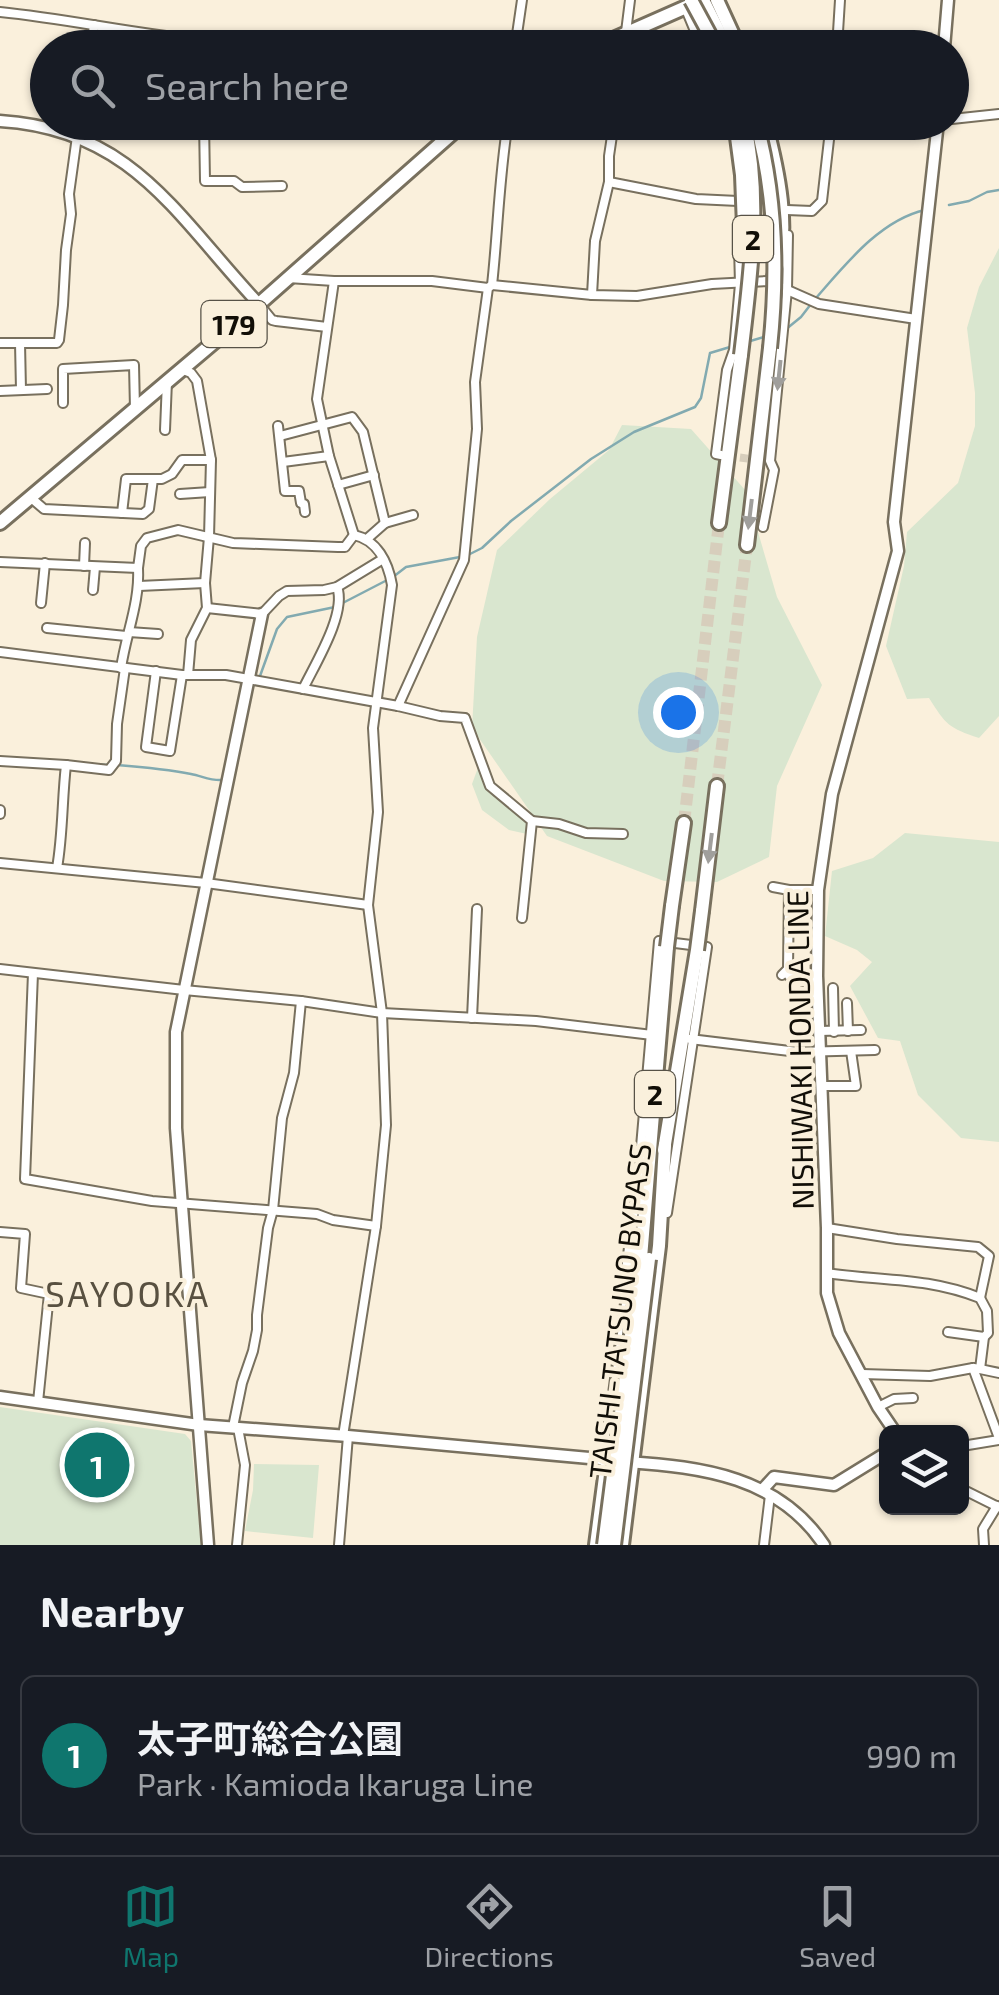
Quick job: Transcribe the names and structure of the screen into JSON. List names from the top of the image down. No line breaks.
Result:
{"streets":{"highway":["2","179","TAISHI-TATSUNO BYPASS"],"main road":["NISHIWAKI HONDA LINE"]},"districts":["SAYOOKA"],"page":{"search":"Search here","pins":"1","heading":"Nearby","list":[{"mark":"1","name":"太子町総合公園","note":"Park · Kamioda Ikaruga Line","value":"990 m"}],"nav":["Map","Directions","Saved"]}}
